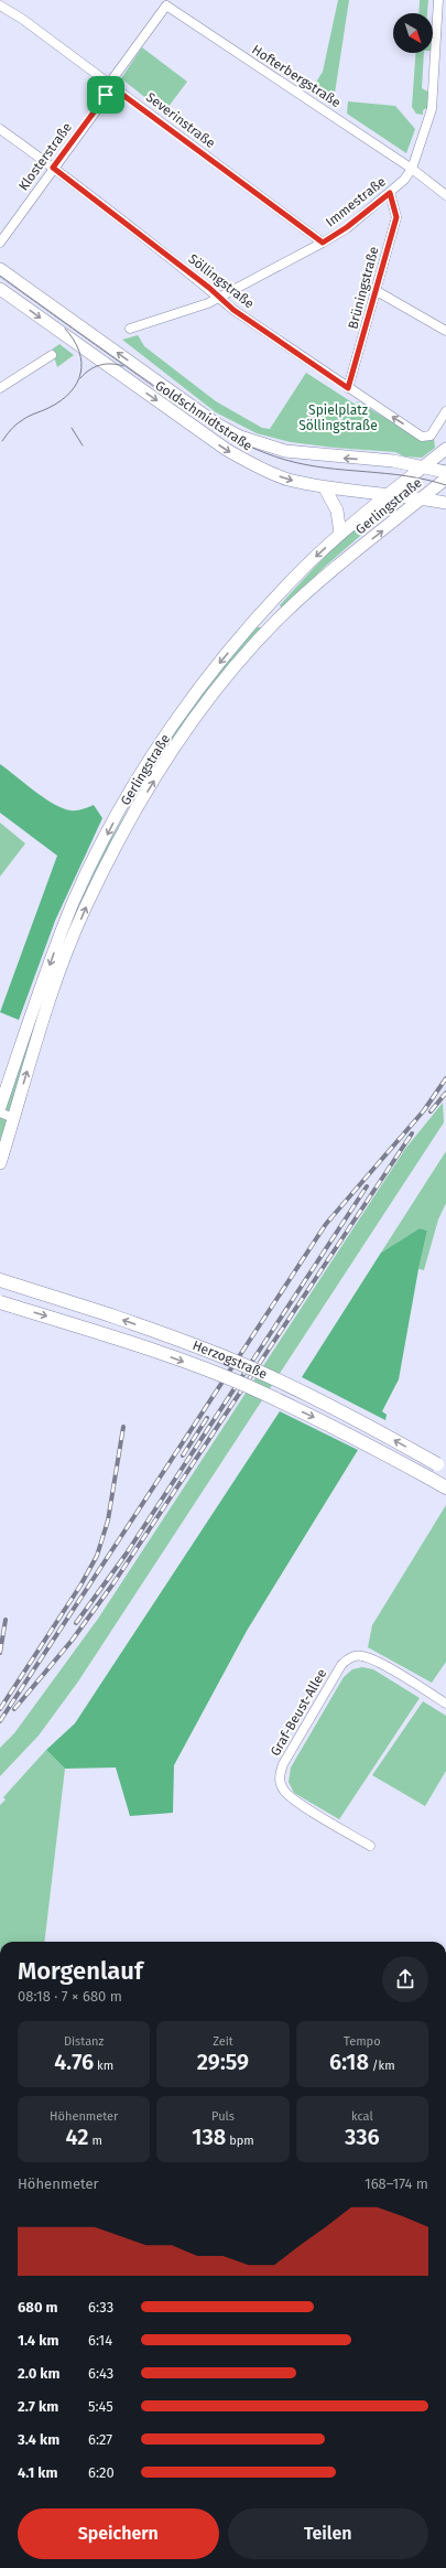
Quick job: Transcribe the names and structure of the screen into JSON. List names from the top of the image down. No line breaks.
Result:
{"streets":{"main road":["Goldschmidtstraße","Gerlingstraße","Herzogstraße"],"street":["Hofterbergstraße","Severinstraße","Klosterstraße","Immestraße","Söllingstraße","Brüningstraße","Graf-Beust-Allee"]},"crossings":[["Hofterbergstraße","Klosterstraße"],["Hofterbergstraße","Immestraße"],["Severinstraße","Klosterstraße"],["Severinstraße","Immestraße"],["Klosterstraße","Söllingstraße"],["Immestraße","Söllingstraße"],["Immestraße","Brüningstraße"],["Söllingstraße","Brüningstraße"],["Goldschmidtstraße","Gerlingstraße"]],"parks":["Spielplatz Söllingstraße"],"north":"bottom right","page":{"heading":["Morgenlauf","08:18 · 7 × 680 m"],"stats":[["Distanz","4.76 km"],["Zeit","29:59"],["Tempo","6:18 /km"],["Höhenmeter","42 m"],["Puls","138 bpm"],["kcal","336"]],"chart":["Höhenmeter","168–174 m"],"list":[{"name":"680 m","note":"6:33"},{"name":"1.4 km","note":"6:14"},{"name":"2.0 km","note":"6:43"},{"name":"2.7 km","note":"5:45"},{"name":"3.4 km","note":"6:27"},{"name":"4.1 km","note":"6:20"}],"buttons":["Speichern","Teilen"]}}
